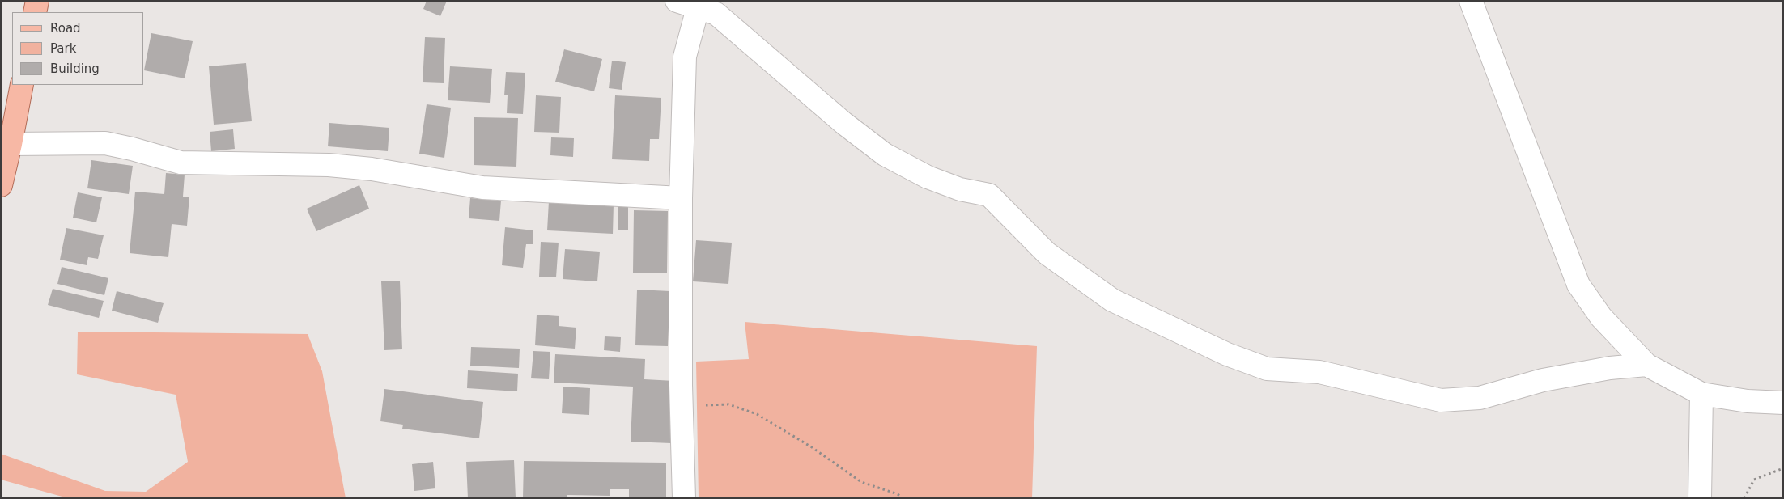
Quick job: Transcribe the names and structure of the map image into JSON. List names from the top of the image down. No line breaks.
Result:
{"legend":["Road","Park","Building"]}
